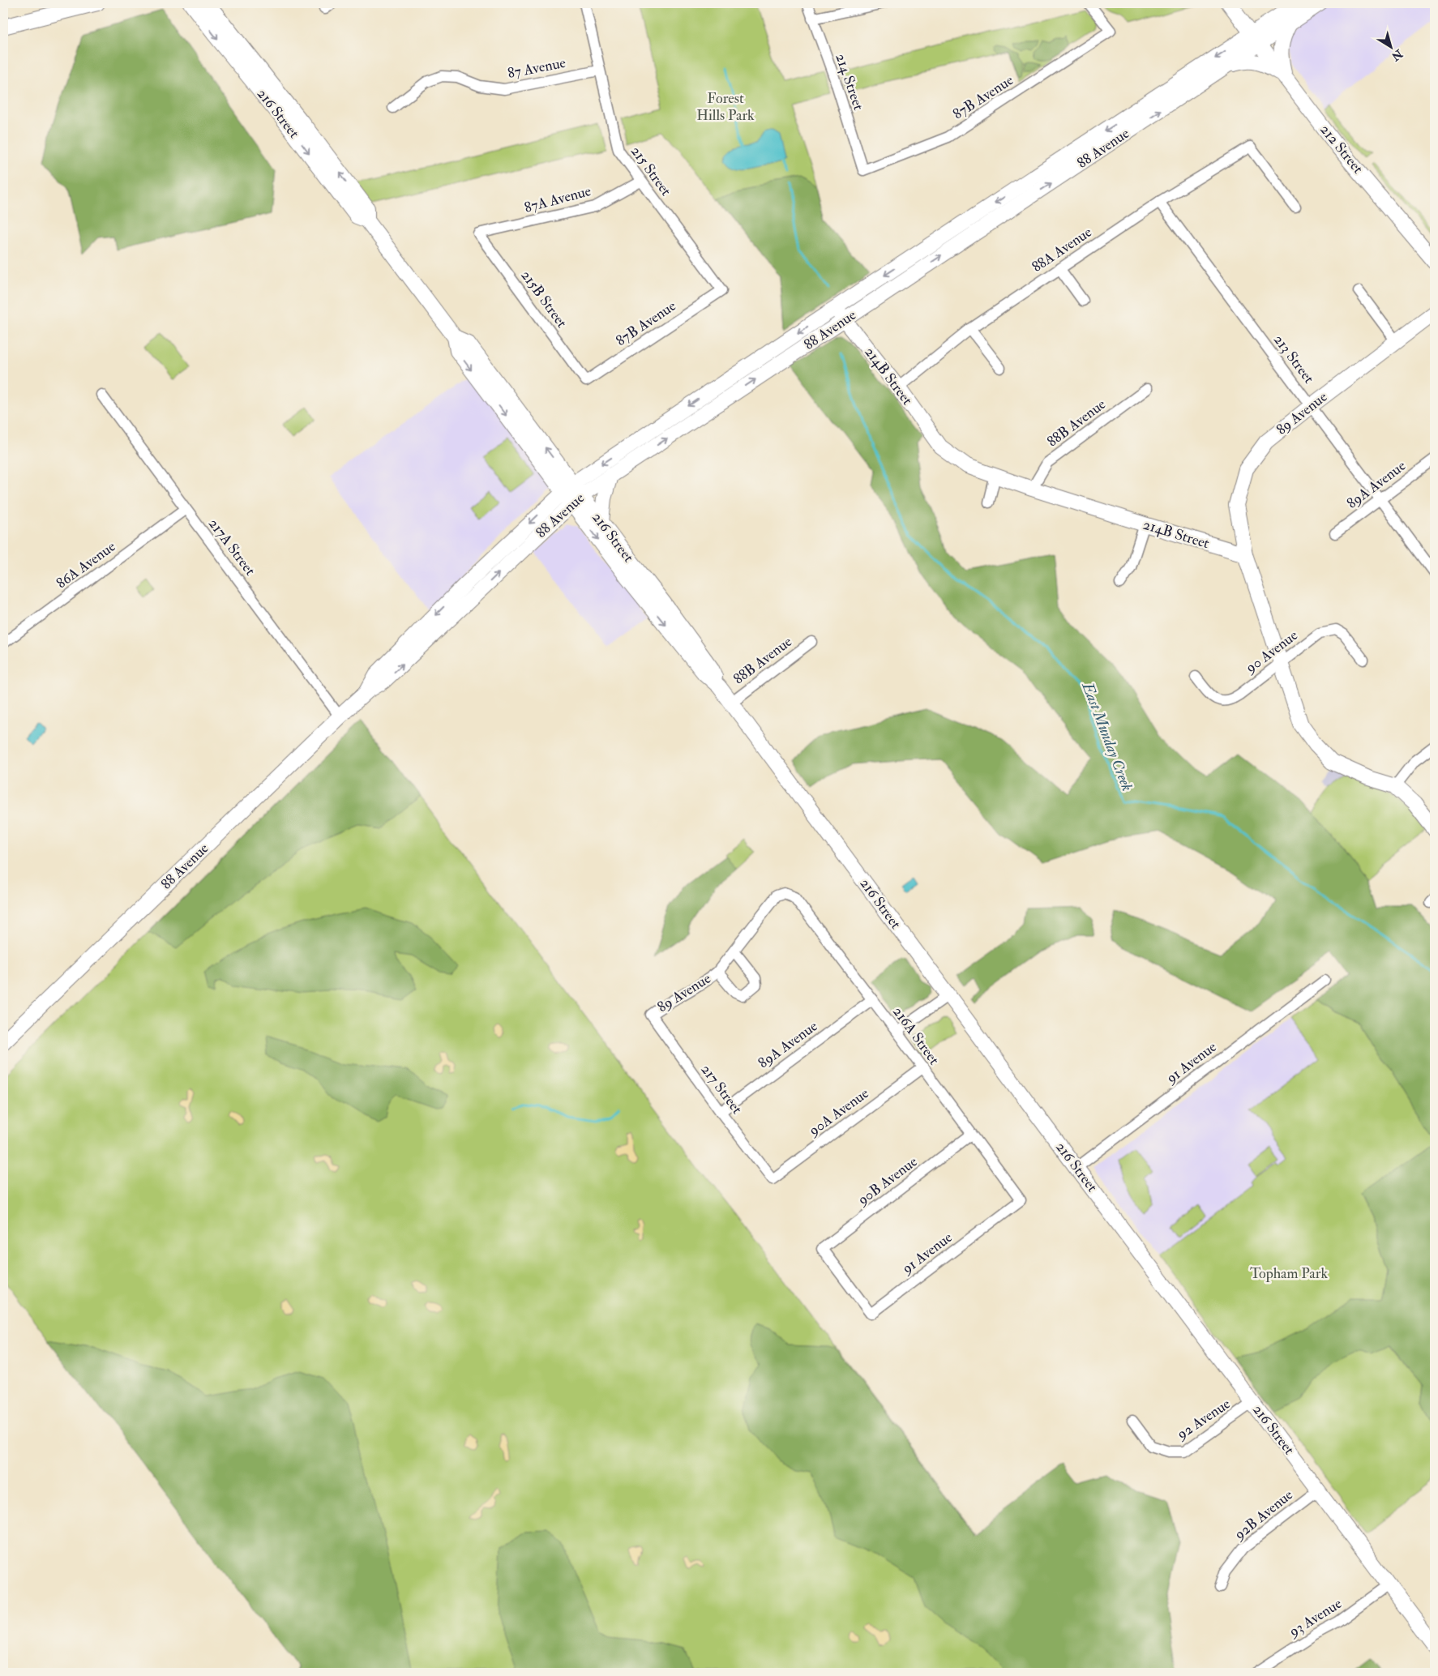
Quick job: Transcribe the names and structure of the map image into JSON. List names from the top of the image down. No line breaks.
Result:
{"streets":{"main road":["216 Street","88 Avenue","212 Street","214B Street","89 Avenue"],"street":["87 Avenue","214 Street","87B Avenue","215 Street","87A Avenue","88A Avenue","215B Street","213 Street","88B Avenue","89A Avenue","217A Street","86A Avenue","90 Avenue","216A Street","91 Avenue","217 Street","90A Avenue","90B Avenue","92 Avenue","92B Avenue","93 Avenue"]},"crossings":[["87 Avenue","215 Street"],["214 Street","87B Avenue"],["87B Avenue","215 Street"],["87B Avenue","215B Street"],["216 Street","88 Avenue"],["216 Street","88B Avenue"],["216 Street","91 Avenue"],["216 Street","92 Avenue"],["216 Street","92B Avenue"],["216 Street","93 Avenue"],["88 Avenue","212 Street"],["88 Avenue","214B Street"],["88 Avenue","217A Street"],["215 Street","87A Avenue"],["87A Avenue","215B Street"],["88A Avenue","213 Street"],["88A Avenue","214B Street"],["213 Street","89 Avenue"],["213 Street","89A Avenue"],["214B Street","89 Avenue"],["214B Street","88B Avenue"],["89 Avenue","216A Street"],["89 Avenue","217 Street"],["89A Avenue","216A Street"],["89A Avenue","217 Street"],["217A Street","86A Avenue"],["216A Street","91 Avenue"],["216A Street","90A Avenue"],["216A Street","90B Avenue"],["91 Avenue","90B Avenue"],["217 Street","90A Avenue"]],"water":["East Munday Creek"],"parks":["Forest Hills Park","Topham Park"],"north":"bottom right"}
